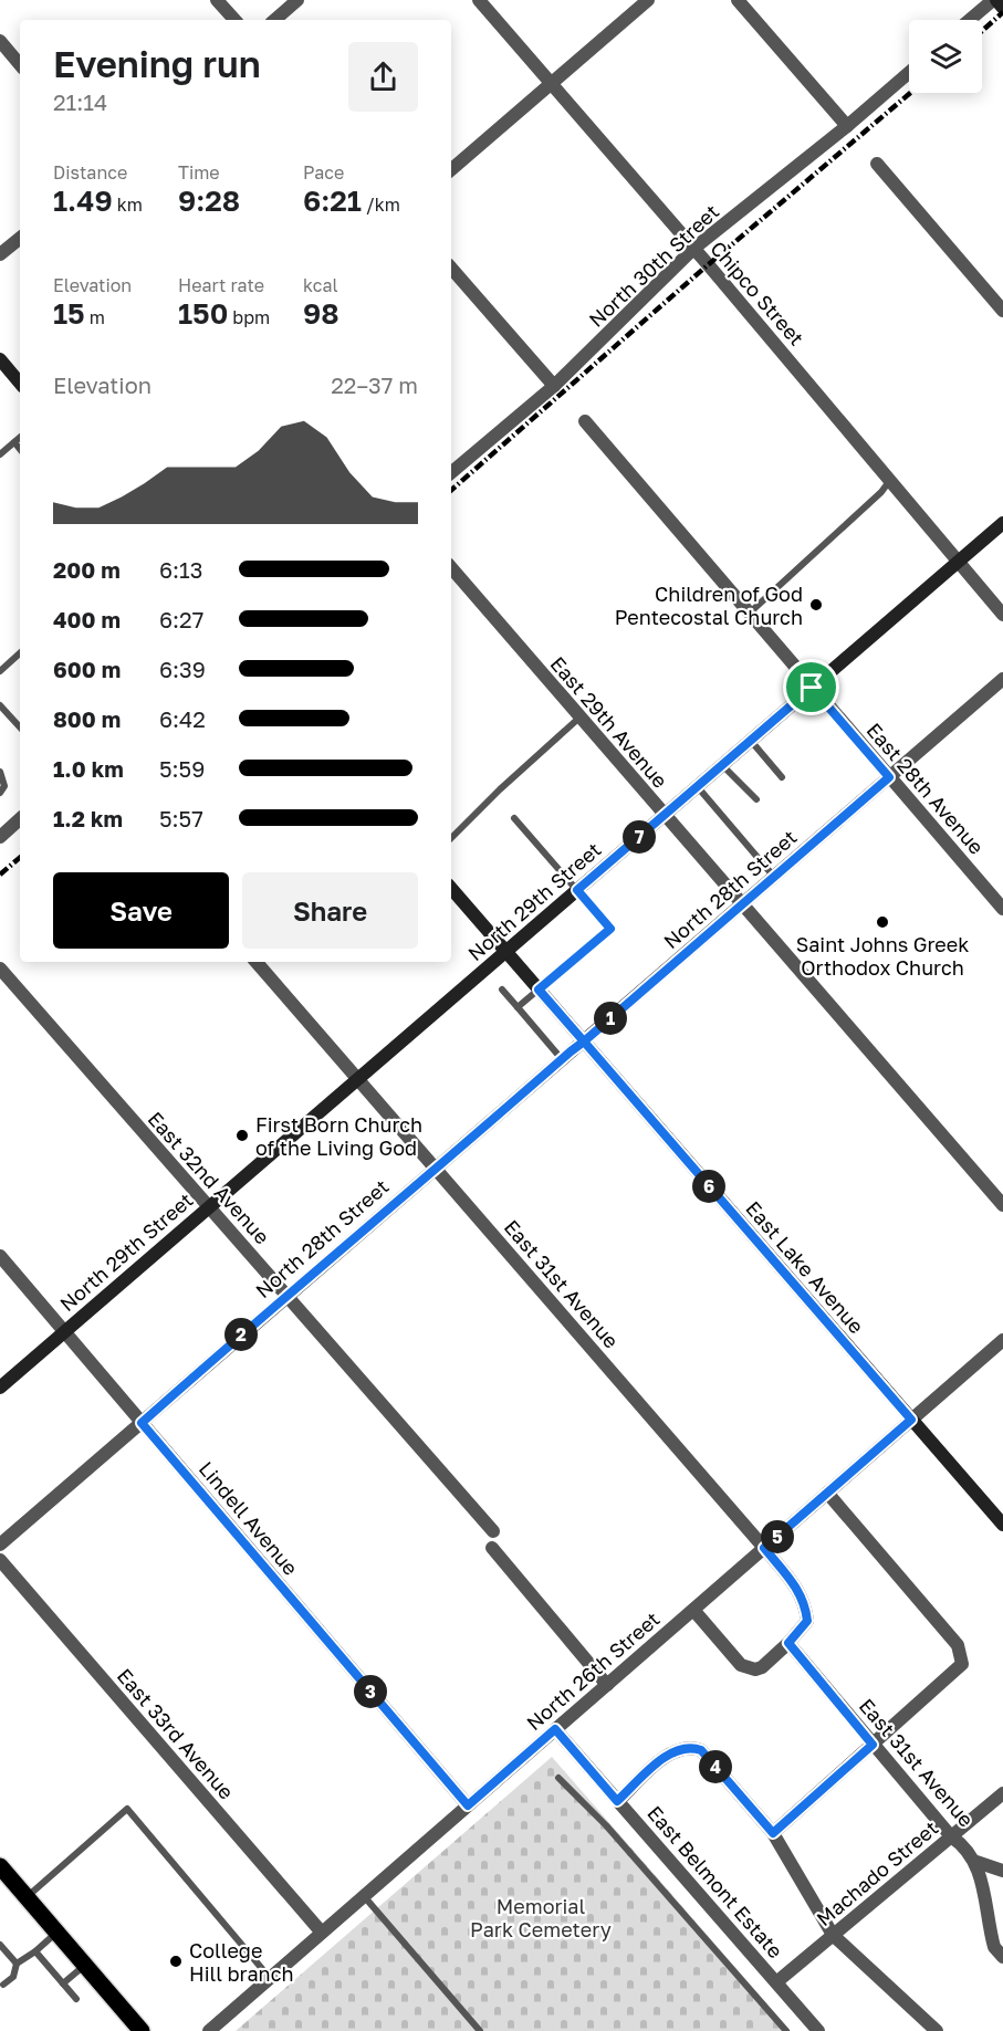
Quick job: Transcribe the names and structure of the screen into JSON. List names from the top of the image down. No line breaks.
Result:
{"streets":{"street":["North 30th Street","Chipco Street","East 29th Avenue","East 28th Avenue","North 28th Street","North 29th Street","East 32nd Avenue","East Lake Avenue","East 31st Avenue","Lindell Avenue","North 26th Street","East 33rd Avenue","Machado Street","East Belmont Estate"]},"crossings":[["North 30th Street","Chipco Street"],["Chipco Street","North 29th Street"],["East 29th Avenue","North 28th Street"],["East 29th Avenue","North 29th Street"],["East 28th Avenue","North 28th Street"],["East 28th Avenue","North 29th Street"],["North 28th Street","East 32nd Avenue"],["North 28th Street","East Lake Avenue"],["North 28th Street","East 31st Avenue"],["North 28th Street","Lindell Avenue"],["North 29th Street","East 32nd Avenue"],["North 29th Street","East Lake Avenue"],["North 29th Street","East 31st Avenue"],["North 29th Street","Lindell Avenue"],["East Lake Avenue","North 26th Street"],["East 31st Avenue","North 26th Street"],["East 31st Avenue","Machado Street"],["Lindell Avenue","North 26th Street"],["North 26th Street","East 33rd Avenue"],["North 26th Street","East Belmont Estate"],["Machado Street","East Belmont Estate"]],"parks":["Memorial Park Cemetery"],"places":["Children of God Pentecostal Church","Saint Johns Greek Orthodox Church","First Born Church of the Living God","College Hill branch"],"page":{"heading":["Evening run","21:14"],"stats":[["Distance","1.49 km"],["Time","9:28"],["Pace","6:21 /km"],["Elevation","15 m"],["Heart rate","150 bpm"],["kcal","98"]],"chart":["Elevation","22–37 m"],"list":[{"name":"200 m","note":"6:13"},{"name":"400 m","note":"6:27"},{"name":"600 m","note":"6:39"},{"name":"800 m","note":"6:42"},{"name":"1.0 km","note":"5:59"},{"name":"1.2 km","note":"5:57"}],"pins":["7","1","6","2","5","3","4"],"buttons":["Save","Share"]}}
